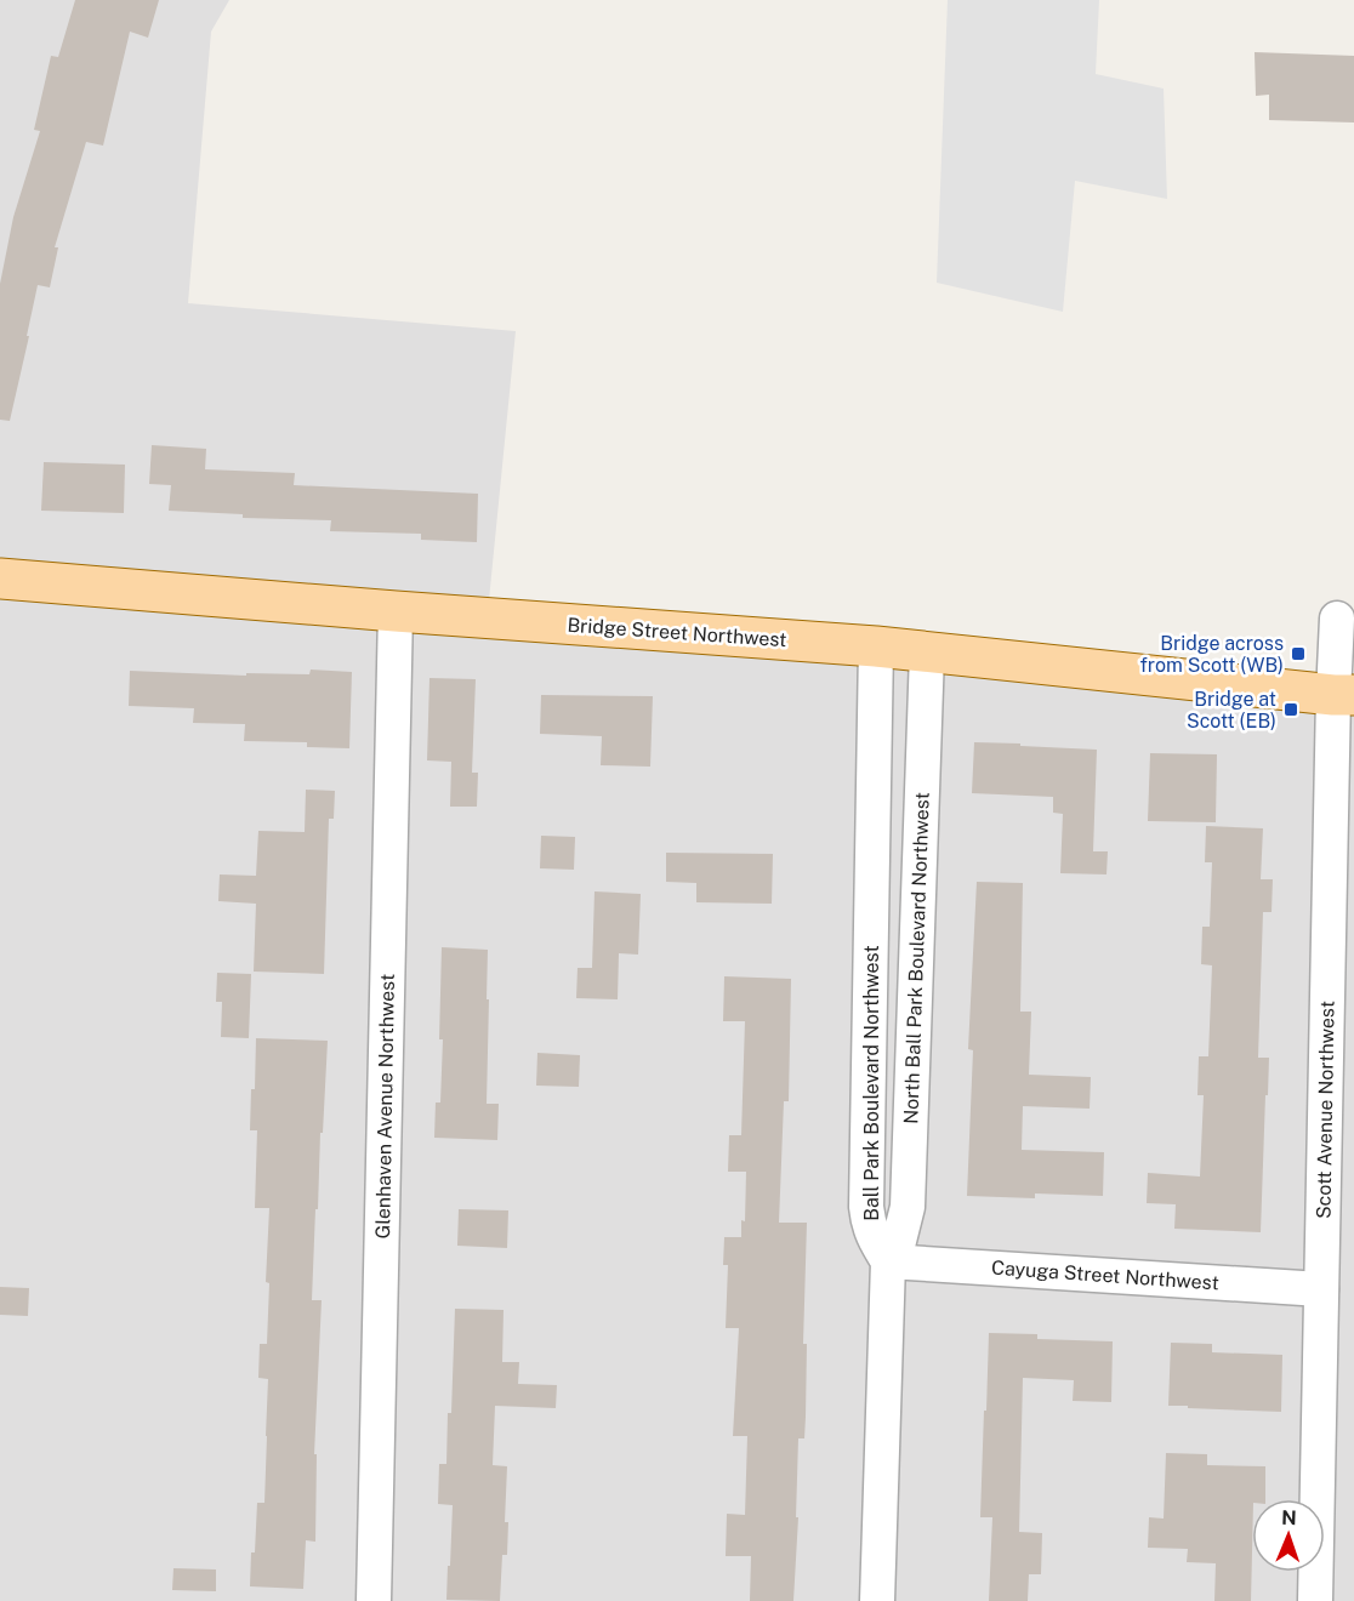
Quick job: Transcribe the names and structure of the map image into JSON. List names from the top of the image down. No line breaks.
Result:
{"streets":{"main road":["Bridge Street Northwest"],"street":["North Ball Park Boulevard Northwest","Ball Park Boulevard Northwest","Glenhaven Avenue Northwest","Scott Avenue Northwest","Cayuga Street Northwest"]},"crossings":[["Bridge Street Northwest","North Ball Park Boulevard Northwest"],["Bridge Street Northwest","Ball Park Boulevard Northwest"],["Bridge Street Northwest","Glenhaven Avenue Northwest"],["Bridge Street Northwest","Scott Avenue Northwest"],["North Ball Park Boulevard Northwest","Ball Park Boulevard Northwest"],["North Ball Park Boulevard Northwest","Cayuga Street Northwest"],["Ball Park Boulevard Northwest","Cayuga Street Northwest"],["Scott Avenue Northwest","Cayuga Street Northwest"]],"places":{"transit":["Bridge across from Scott (WB)","Bridge at Scott (EB)"]},"north":"top"}
